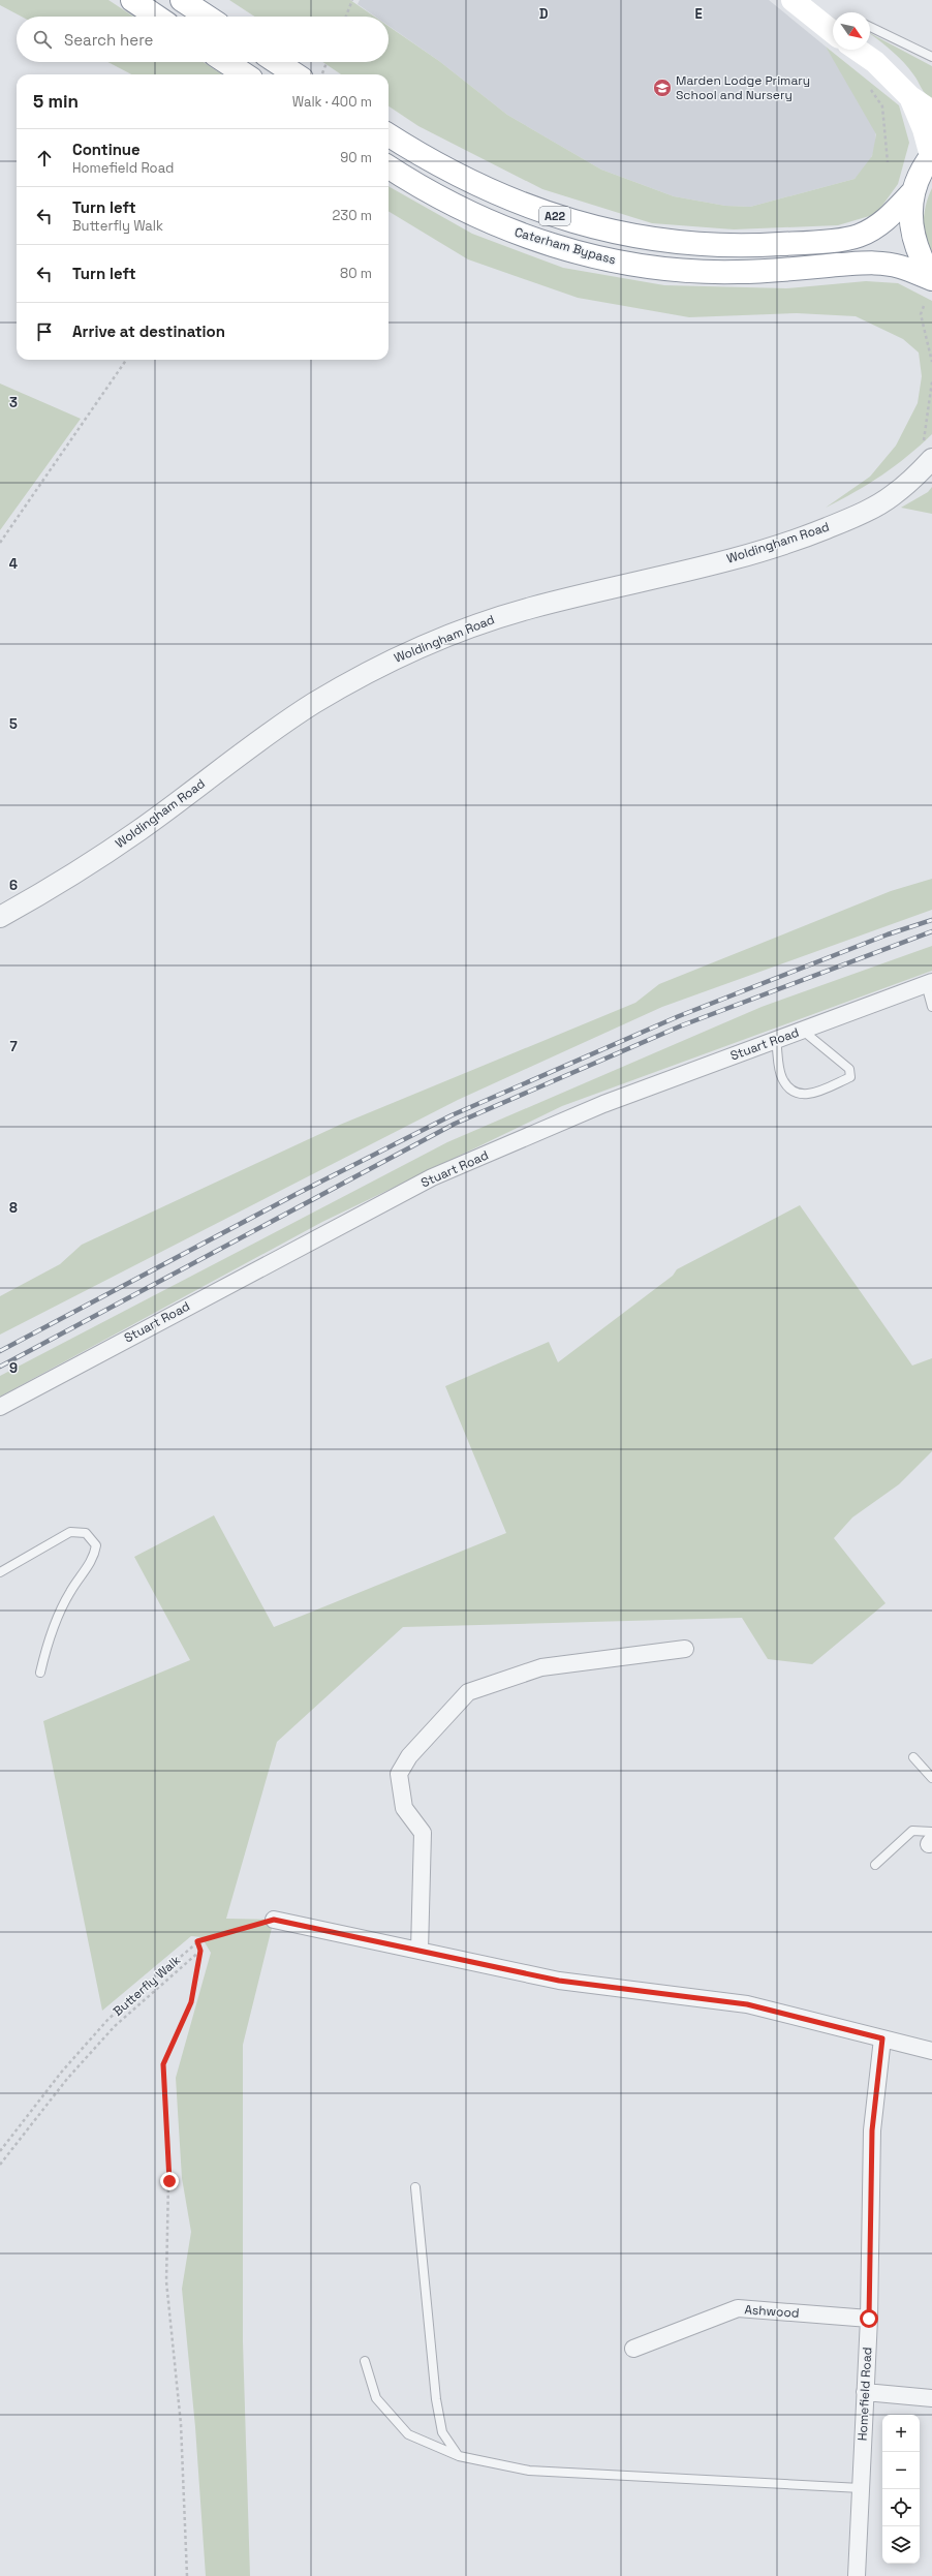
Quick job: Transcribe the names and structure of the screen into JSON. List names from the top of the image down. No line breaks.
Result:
{"streets":{"main road":["A22","Caterham Bypass"],"street":["Woldingham Road","Stuart Road","Ashwood","Homefield Road"],"path":["Butterfly Walk"]},"crossings":[["Ashwood","Homefield Road"]],"places":{"school or university":["Marden Lodge Primary School and Nursery"]},"north":"bottom right","page":{"search":"Search here","heading":["5 min","Walk · 400 m"],"list":[["Continue","Homefield Road","90 m"],["Turn left","Butterfly Walk","230 m"],["Turn left","80 m"],"Arrive at destination"],"map_buttons":["+","−"]},"grid":{"columns":["D","E"],"rows":["3","4","5","6","7","8","9"]}}
